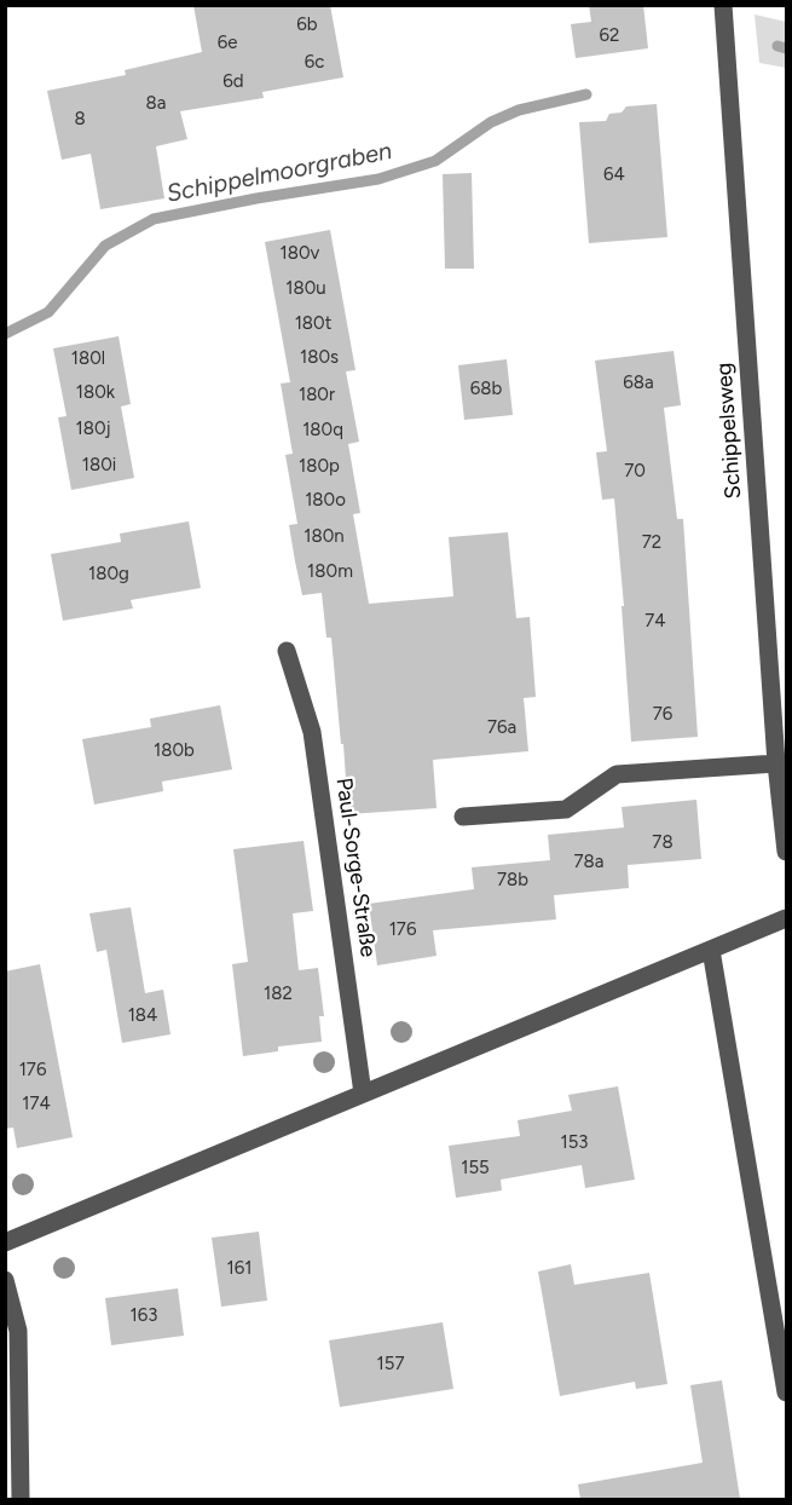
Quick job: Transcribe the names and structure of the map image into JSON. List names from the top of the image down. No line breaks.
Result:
{"streets":{"street":["Schippelsweg","Paul-Sorge-Straße"]},"water":["Schippelmoorgraben"],"house_numbers":["6b","62","6e","6c","6d","8a","8","64","180v","180u","180t","180s","180l","68a","68b","180k","180r","180j","180q","180i","180p","70","180o","180n","72","180m","180g","74","76","76a","180b","78","78a","78b","176","182","184","176","174","153","155","161","163","157"]}
